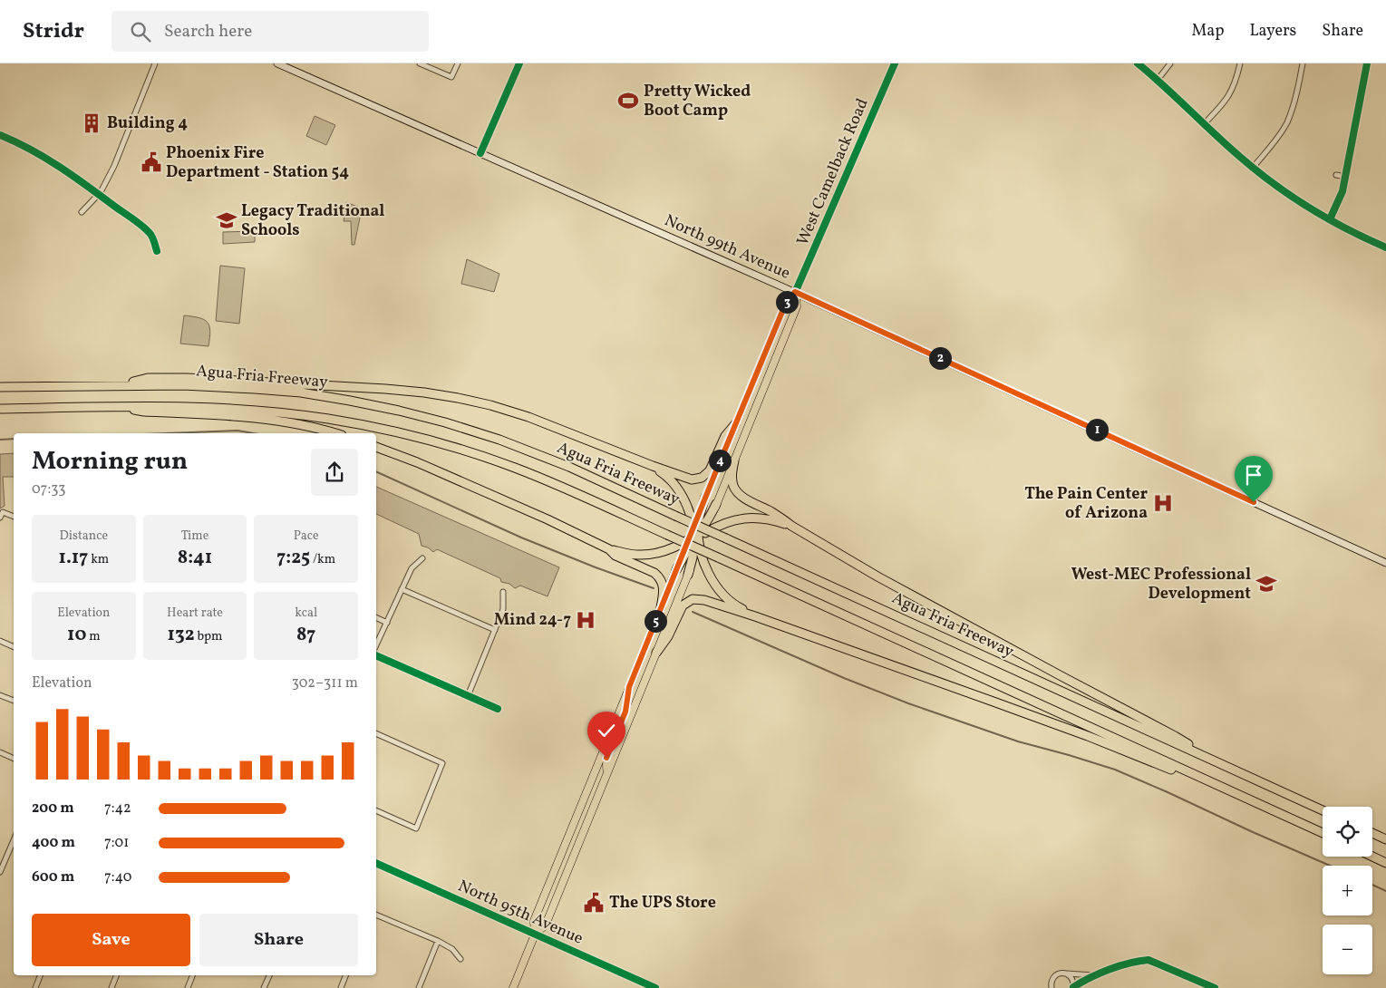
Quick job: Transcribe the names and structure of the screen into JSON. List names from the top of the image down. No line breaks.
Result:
{"streets":{"highway":["Agua Fria Freeway"],"main road":["West Camelback Road","North 99th Avenue"],"street":["North 95th Avenue"]},"crossings":[["West Camelback Road","North 99th Avenue"]],"places":{"sports":["Pretty Wicked Boot Camp"],"building":["Building 4"],"public building":["Phoenix Fire Department - Station 54","The UPS Store"],"school or university":["Legacy Traditional Schools","West-MEC Professional Development"],"hospital":["The Pain Center of Arizona","Mind 24-7"]},"page":{"header":"Stridr","search":"Search here","nav":["Map","Layers","Share"],"pins":["3","2","1","4","5"],"heading":["Morning run","07:33"],"stats":[["Distance","1.17 km"],["Time","8:41"],["Pace","7:25 /km"],["Elevation","10 m"],["Heart rate","132 bpm"],["kcal","87"]],"chart":["Elevation","302–311 m"],"list":[{"name":"200 m","note":"7:42"},{"name":"400 m","note":"7:01"},{"name":"600 m","note":"7:40"}],"map_buttons":["+","−"],"buttons":["Save","Share"]}}
